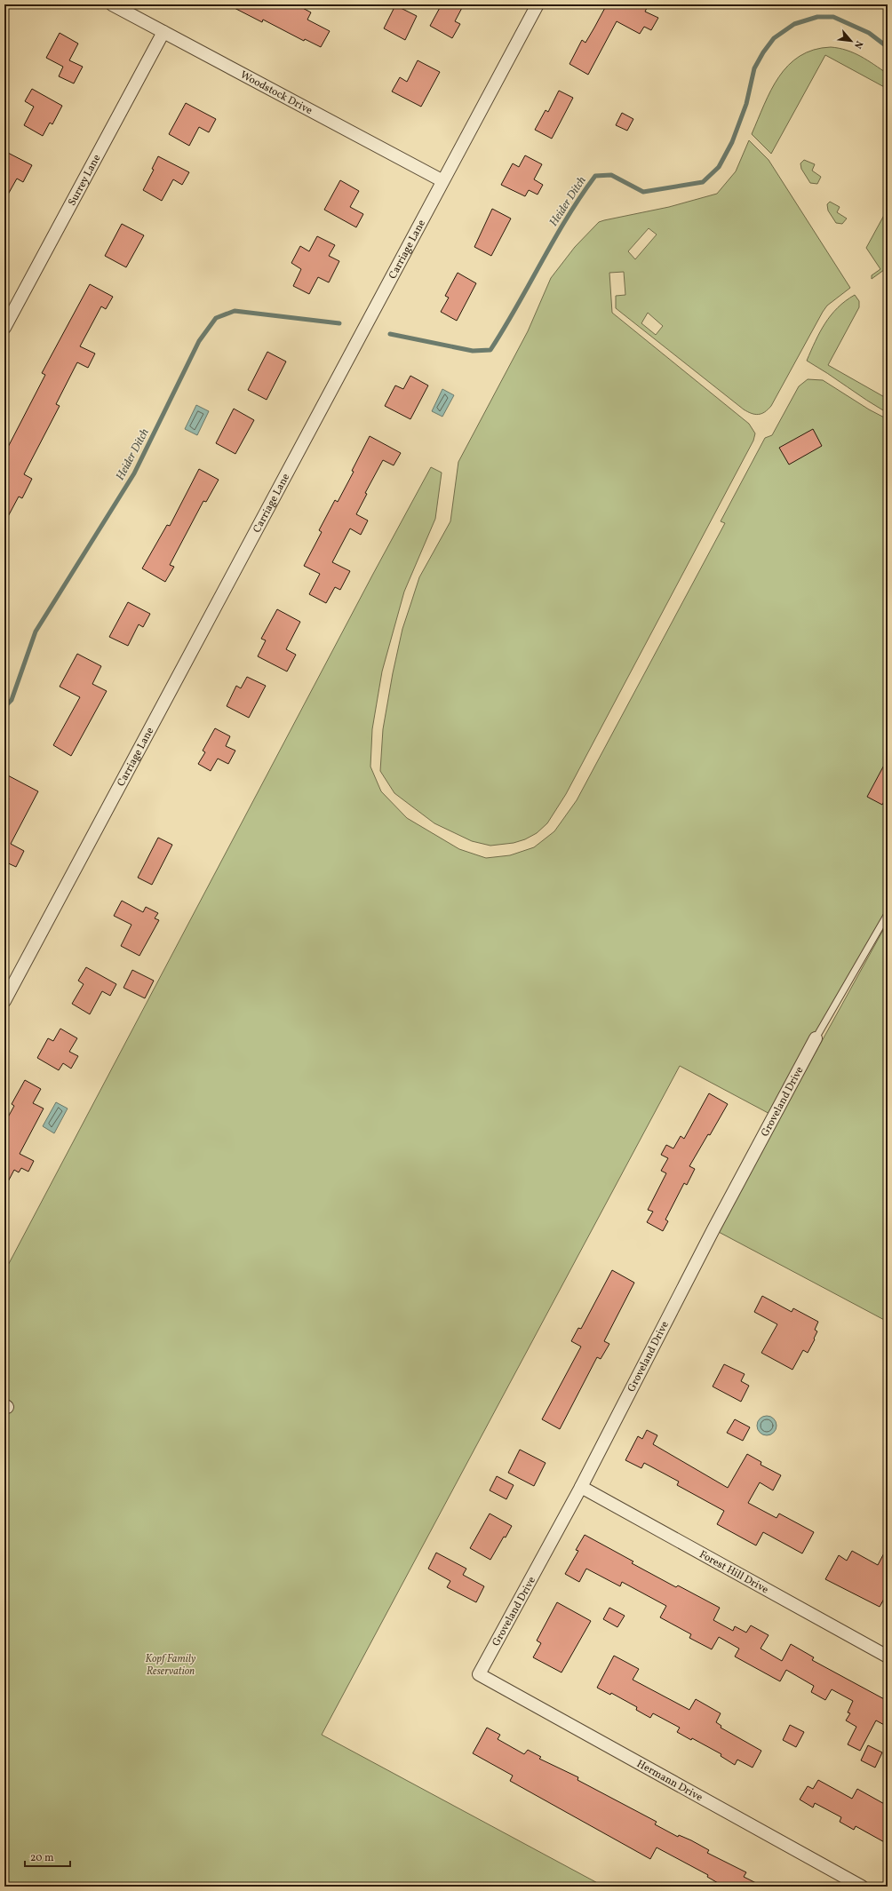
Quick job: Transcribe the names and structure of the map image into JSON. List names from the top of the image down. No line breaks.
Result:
{"streets":{"street":["Woodstock Drive","Surrey Lane","Carriage Lane","Groveland Drive","Forest Hill Drive","Hermann Drive"]},"crossings":[["Woodstock Drive","Surrey Lane"],["Woodstock Drive","Carriage Lane"],["Groveland Drive","Forest Hill Drive"],["Groveland Drive","Hermann Drive"]],"water":["Heider Ditch"],"parks":["Kopf Family Reservation"],"scale_bar":"20 m","north":"bottom right"}
